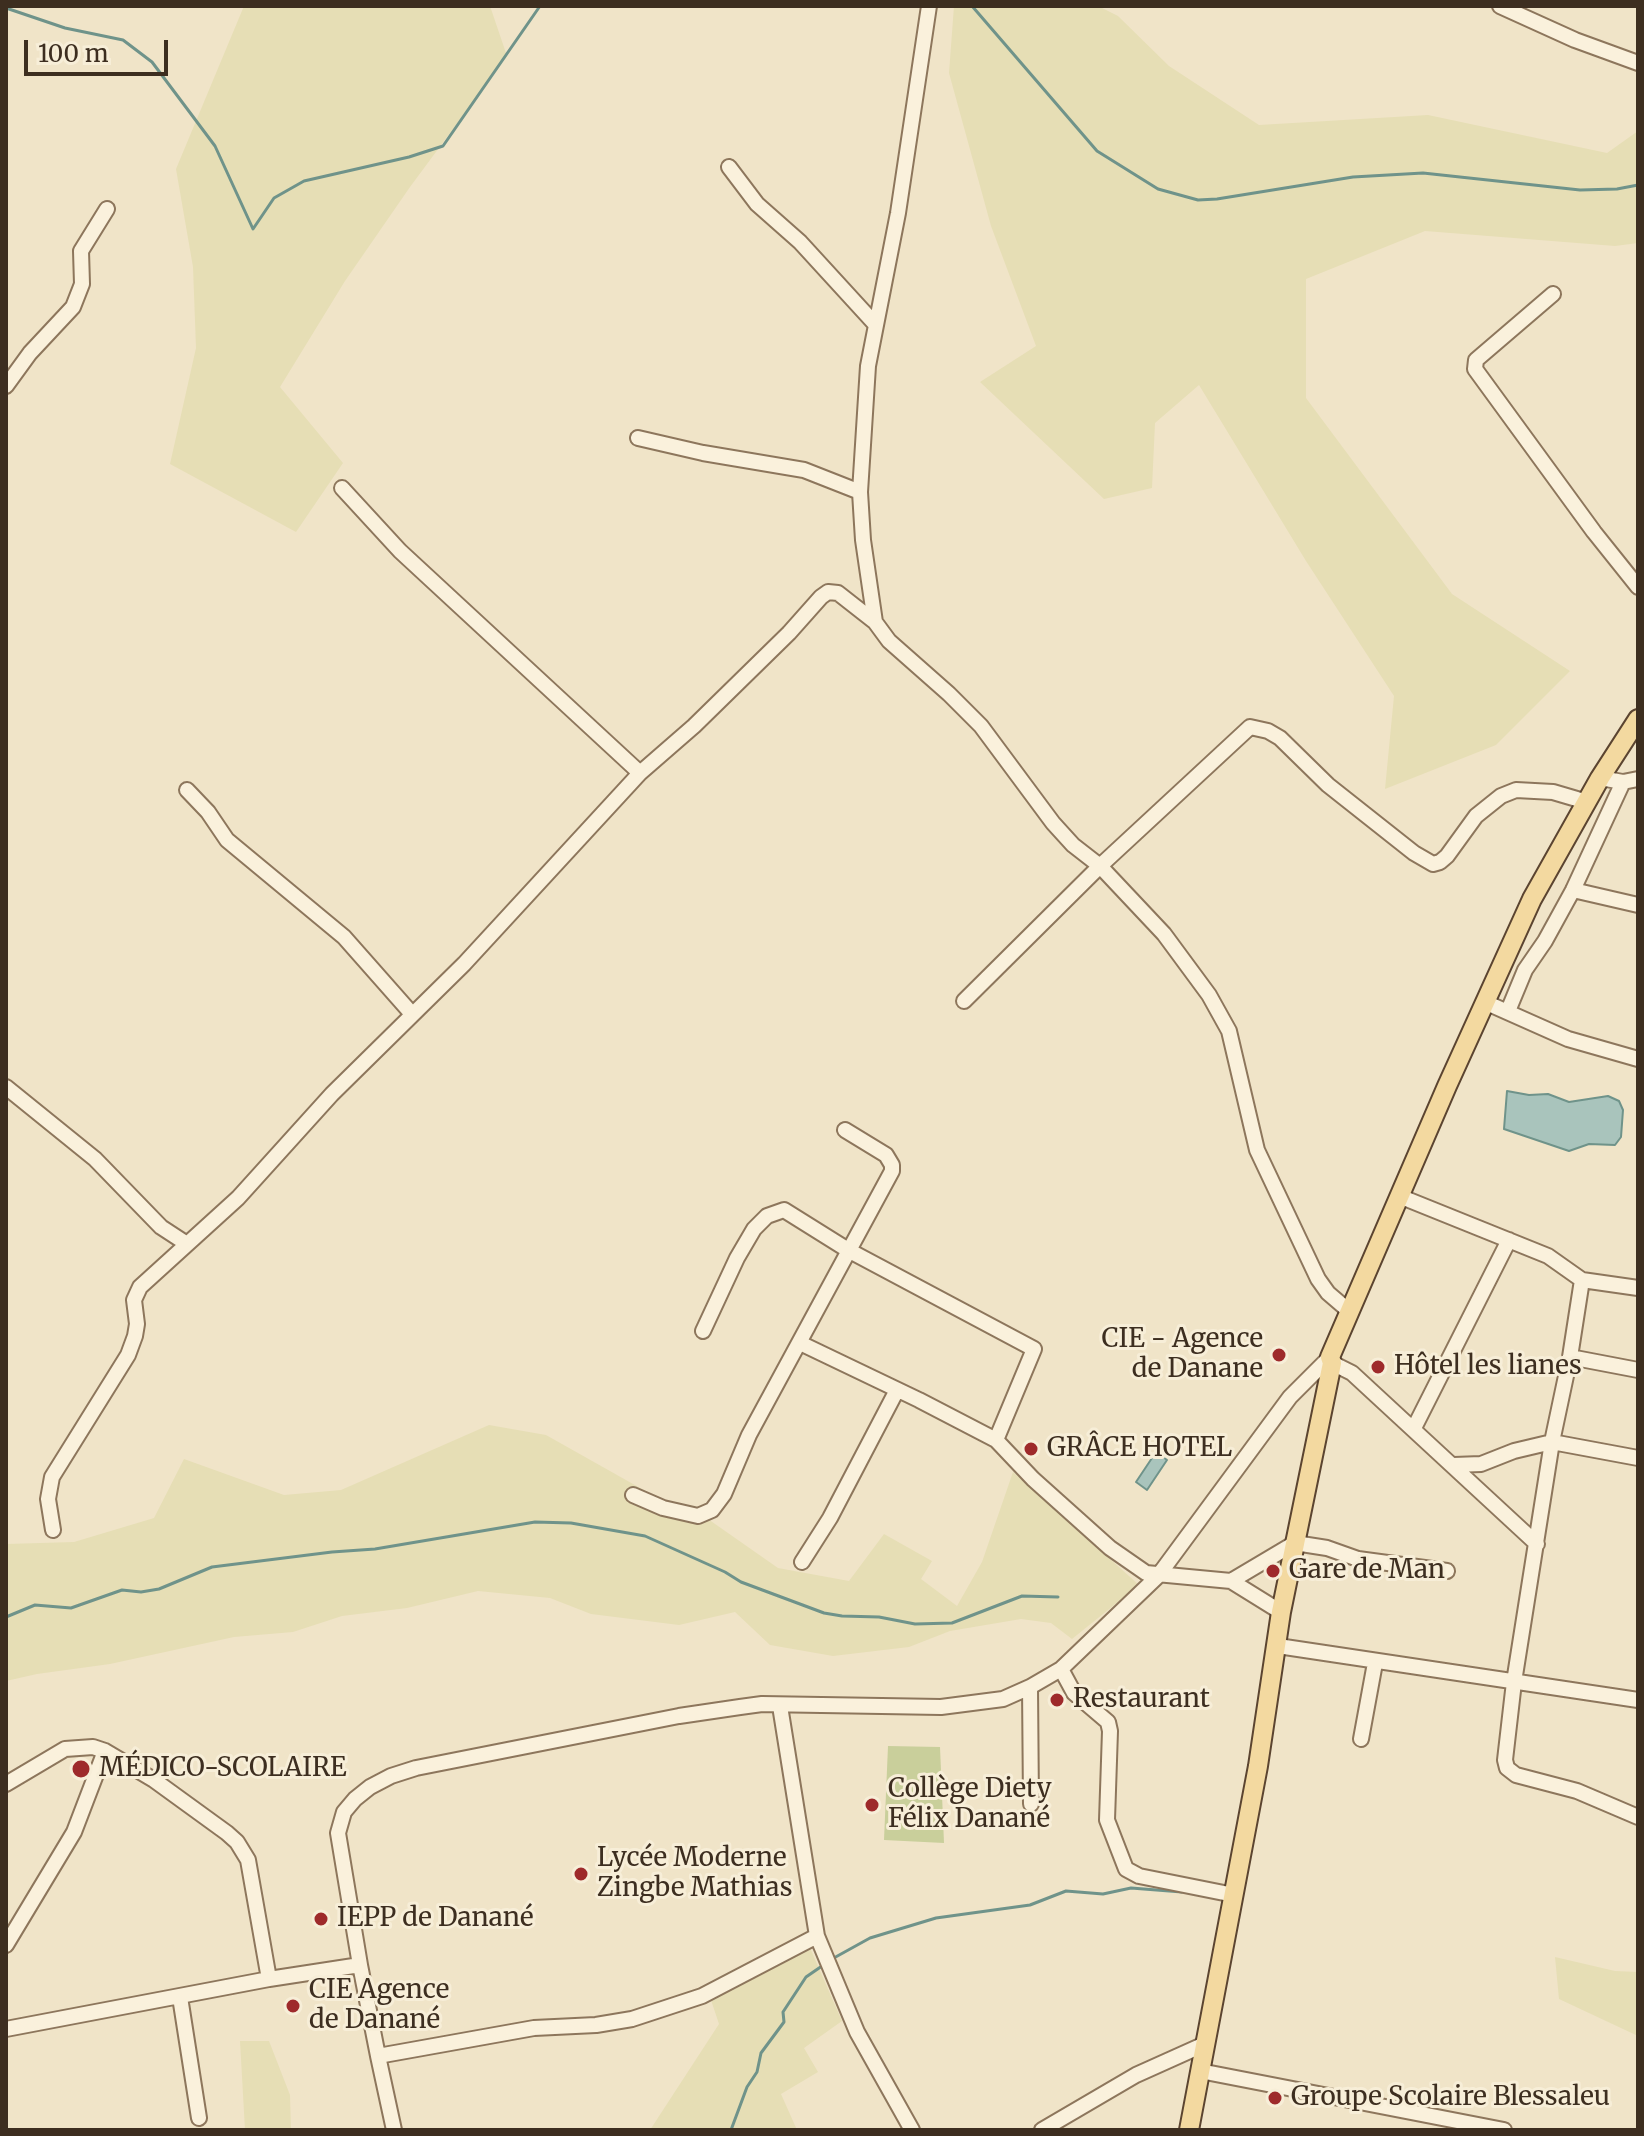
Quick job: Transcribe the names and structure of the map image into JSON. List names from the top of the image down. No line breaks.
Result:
{"places":["CIE - Agence de Danane","Hôtel les lianes","GRÂCE HOTEL","Gare de Man","Restaurant","MÉDICO-SCOLAIRE","Collège Diety Félix Danané","Lycée Moderne Zingbe Mathias","IEPP de Danané","CIE Agence de Danané","Groupe Scolaire Blessaleu"],"scale_bar":"100 m"}
